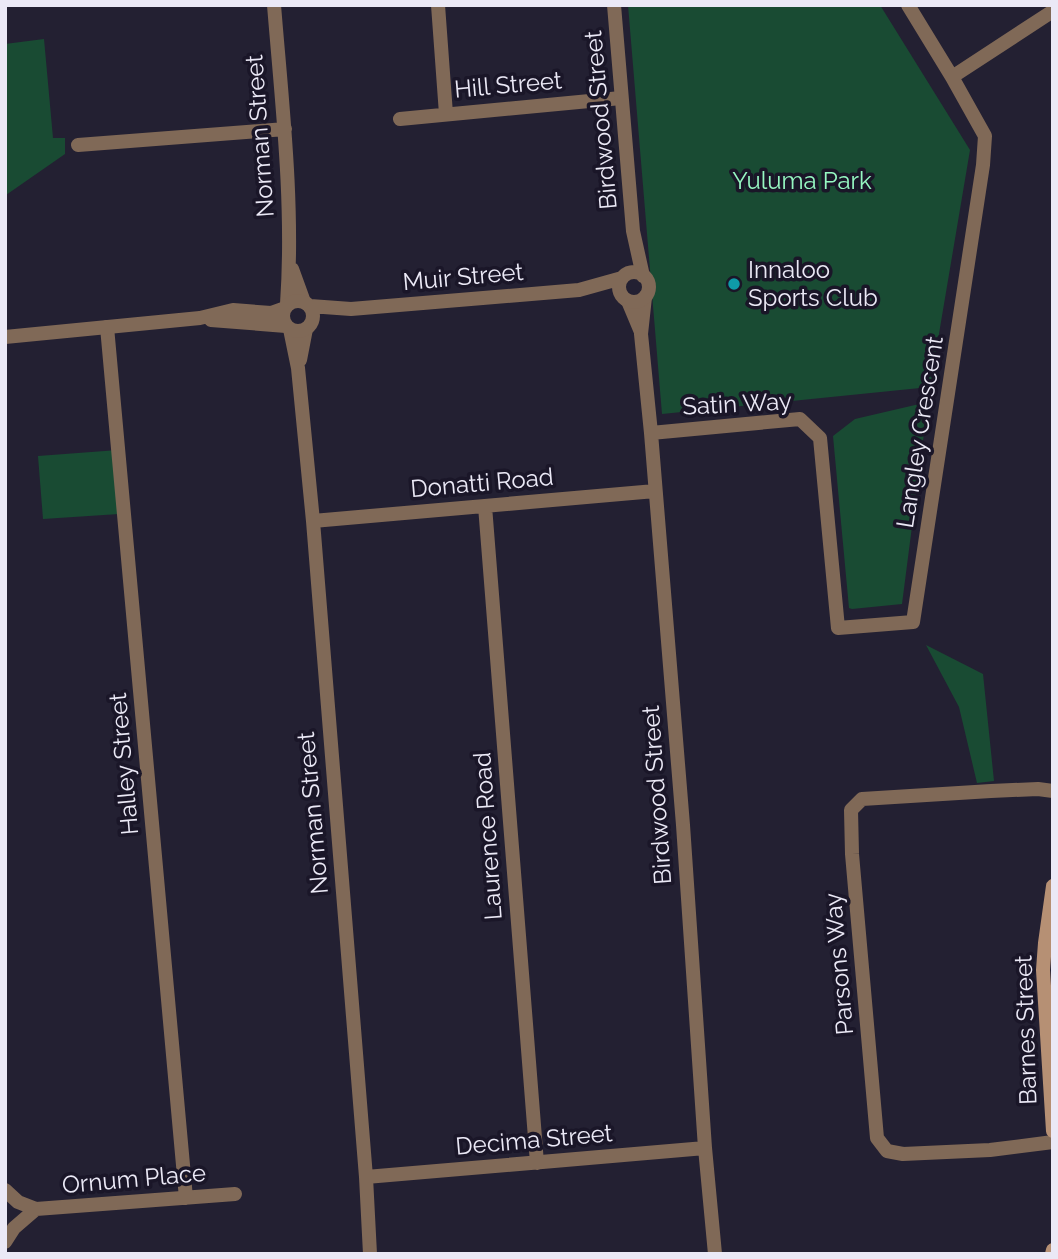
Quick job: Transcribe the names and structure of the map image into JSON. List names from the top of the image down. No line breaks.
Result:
{"streets":{"main road":["Barnes Street"],"street":["Hill Street","Birdwood Street","Norman Street","Muir Street","Satin Way","Langley Crescent","Donatti Road","Halley Street","Laurence Road","Parsons Way","Decima Street","Ornum Place"]},"crossings":[["Hill Street","Birdwood Street"],["Birdwood Street","Muir Street"],["Birdwood Street","Satin Way"],["Birdwood Street","Donatti Road"],["Birdwood Street","Decima Street"],["Norman Street","Muir Street"],["Norman Street","Donatti Road"],["Norman Street","Decima Street"],["Satin Way","Langley Crescent"],["Donatti Road","Laurence Road"],["Halley Street","Ornum Place"],["Laurence Road","Decima Street"]],"parks":["Yuluma Park"],"places":["Innaloo Sports Club"]}
